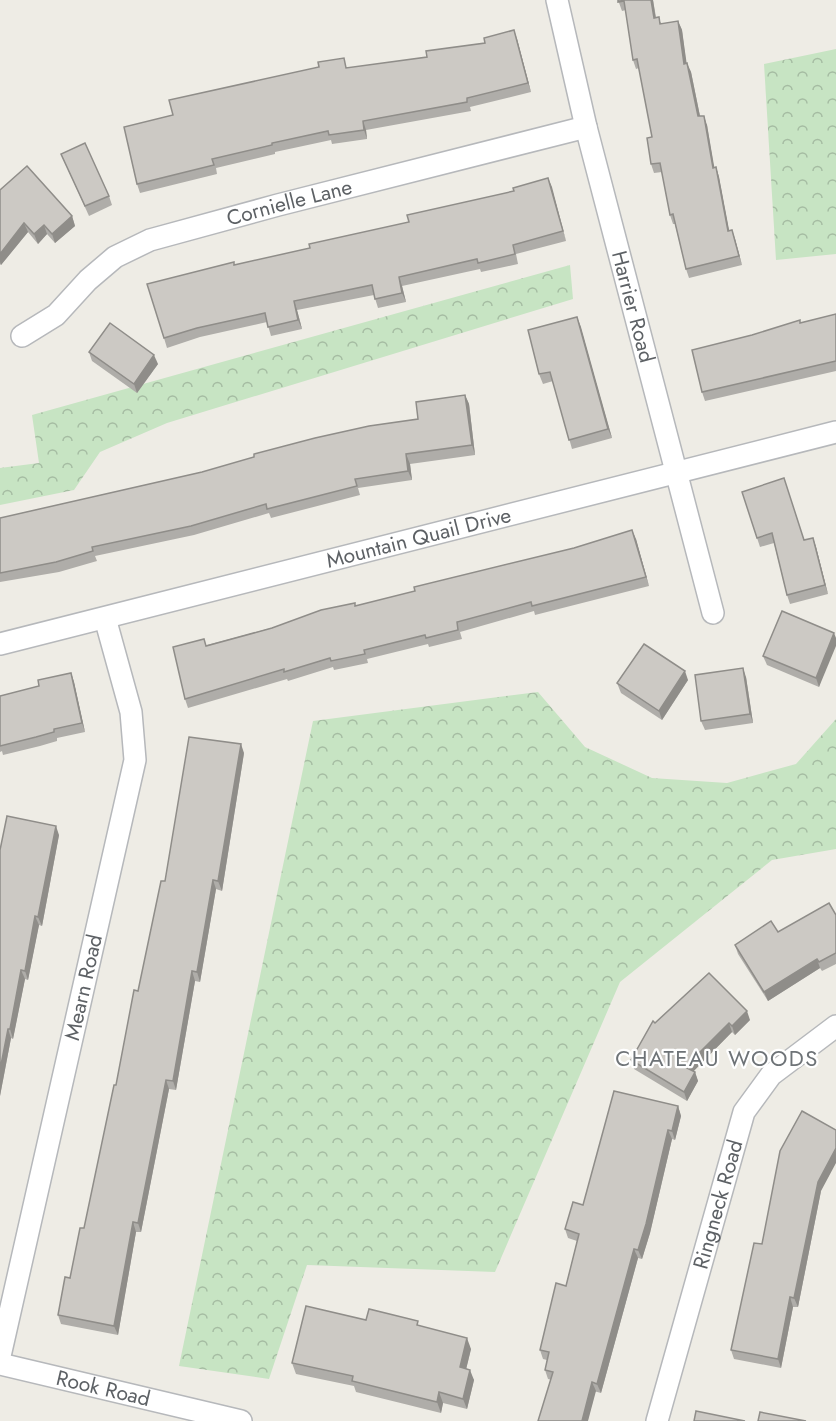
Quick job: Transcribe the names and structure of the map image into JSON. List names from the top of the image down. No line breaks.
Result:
{"streets":{"street":["Cornielle Lane","Harrier Road","Mountain Quail Drive","Mearn Road","Ringneck Road","Rook Road"]},"crossings":[["Cornielle Lane","Harrier Road"],["Harrier Road","Mountain Quail Drive"],["Mountain Quail Drive","Mearn Road"]],"districts":["CHATEAU WOODS"]}
